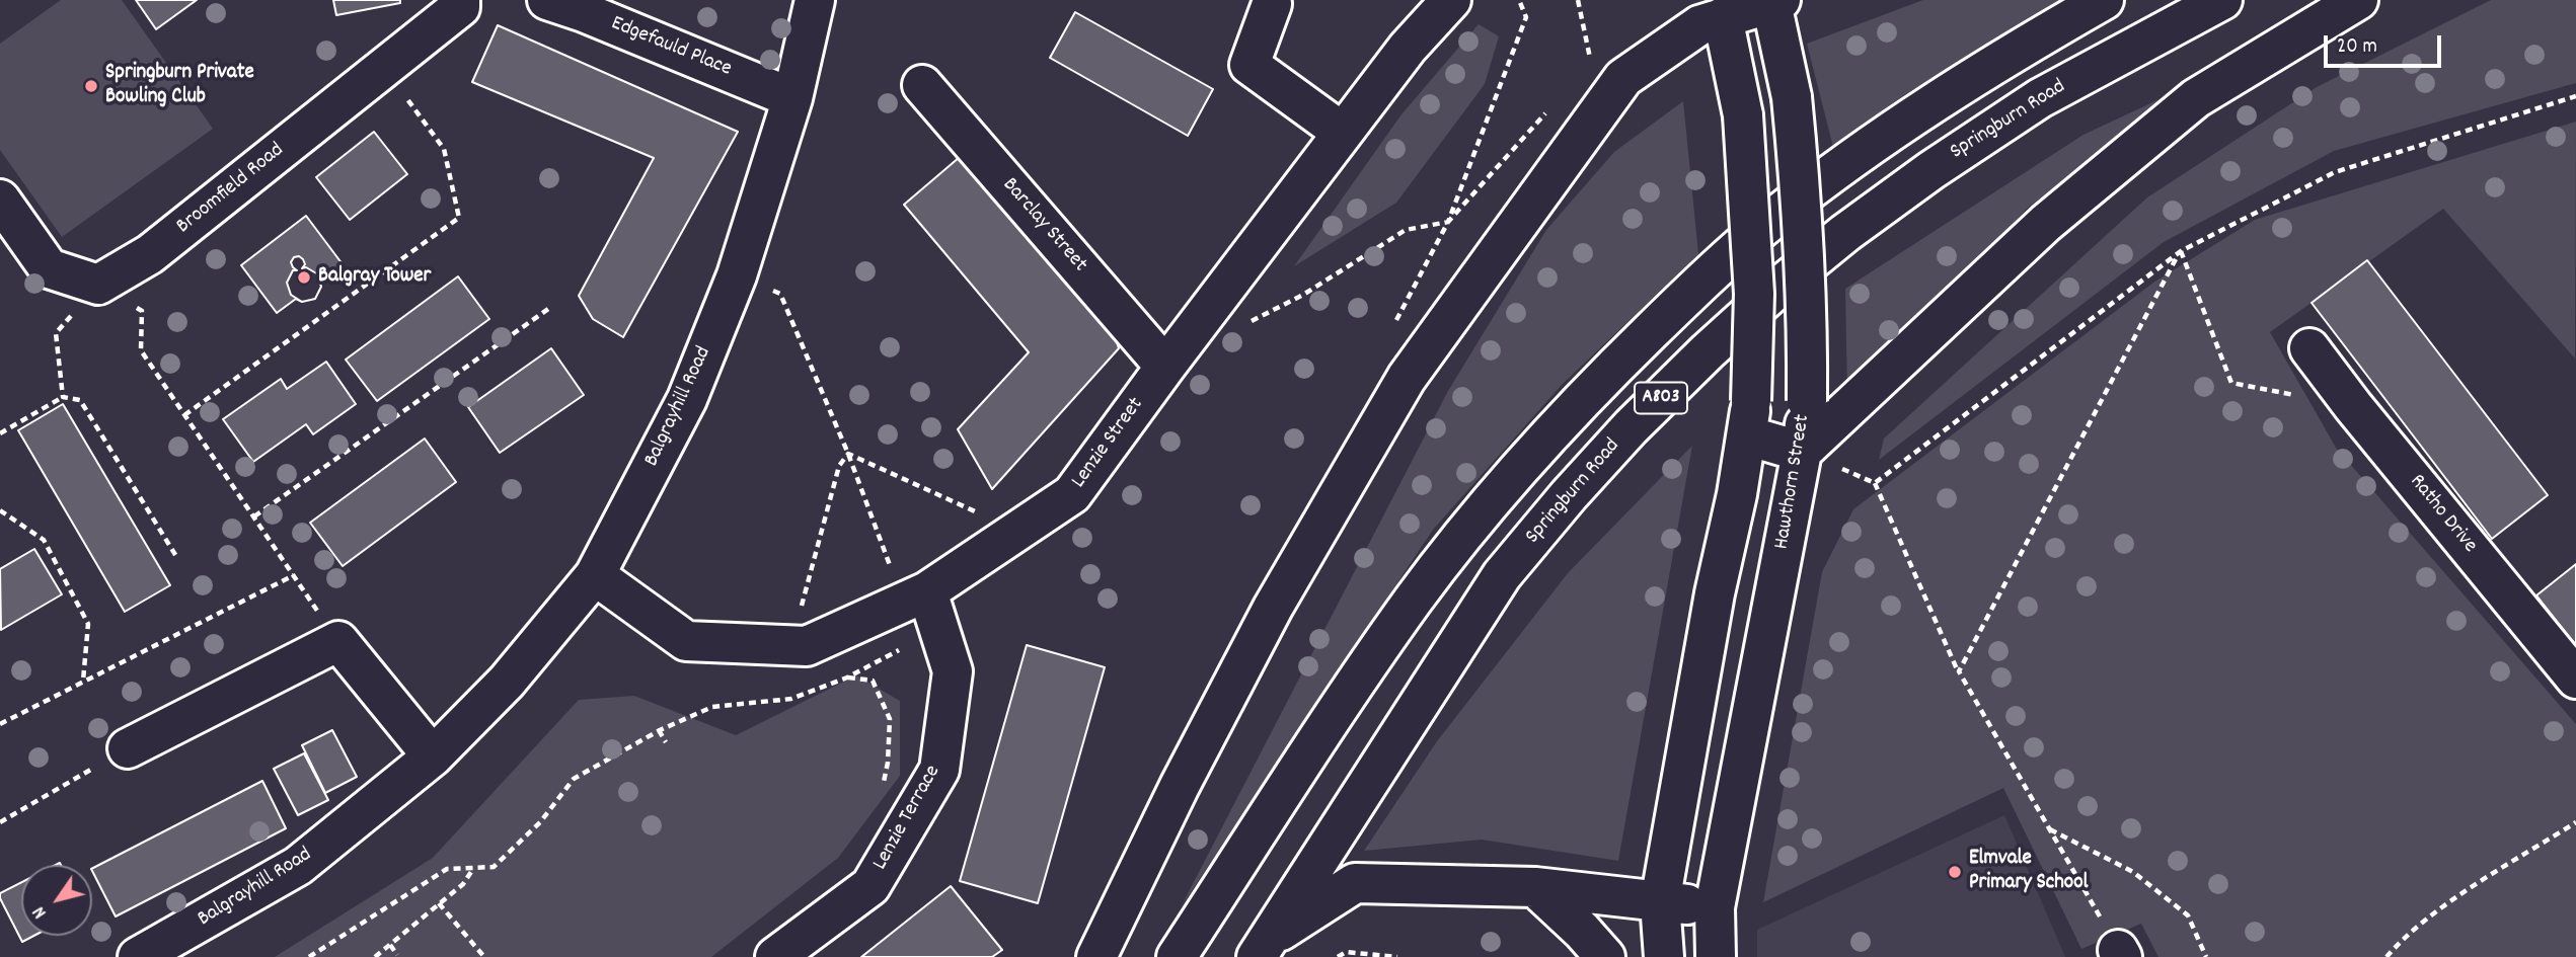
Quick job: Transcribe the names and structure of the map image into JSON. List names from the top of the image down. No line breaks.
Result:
{"streets":{"main road":["Edgefauld Place","Springburn Road","Broomfield Road","Barclay Street","A803","Balgrayhill Road","Lenzie Street","Hawthorn Street","Ratho Drive","Lenzie Terrace"]},"crossings":[["Edgefauld Place","Balgrayhill Road"],["Springburn Road","A803"],["Barclay Street","Lenzie Street"],["A803","Hawthorn Street"],["Balgrayhill Road","Lenzie Street"],["Lenzie Street","Lenzie Terrace"]],"places":["Springburn Private Bowling Club","Balgray Tower","Elmvale Primary School"],"scale_bar":"20 m","north":"bottom left"}
